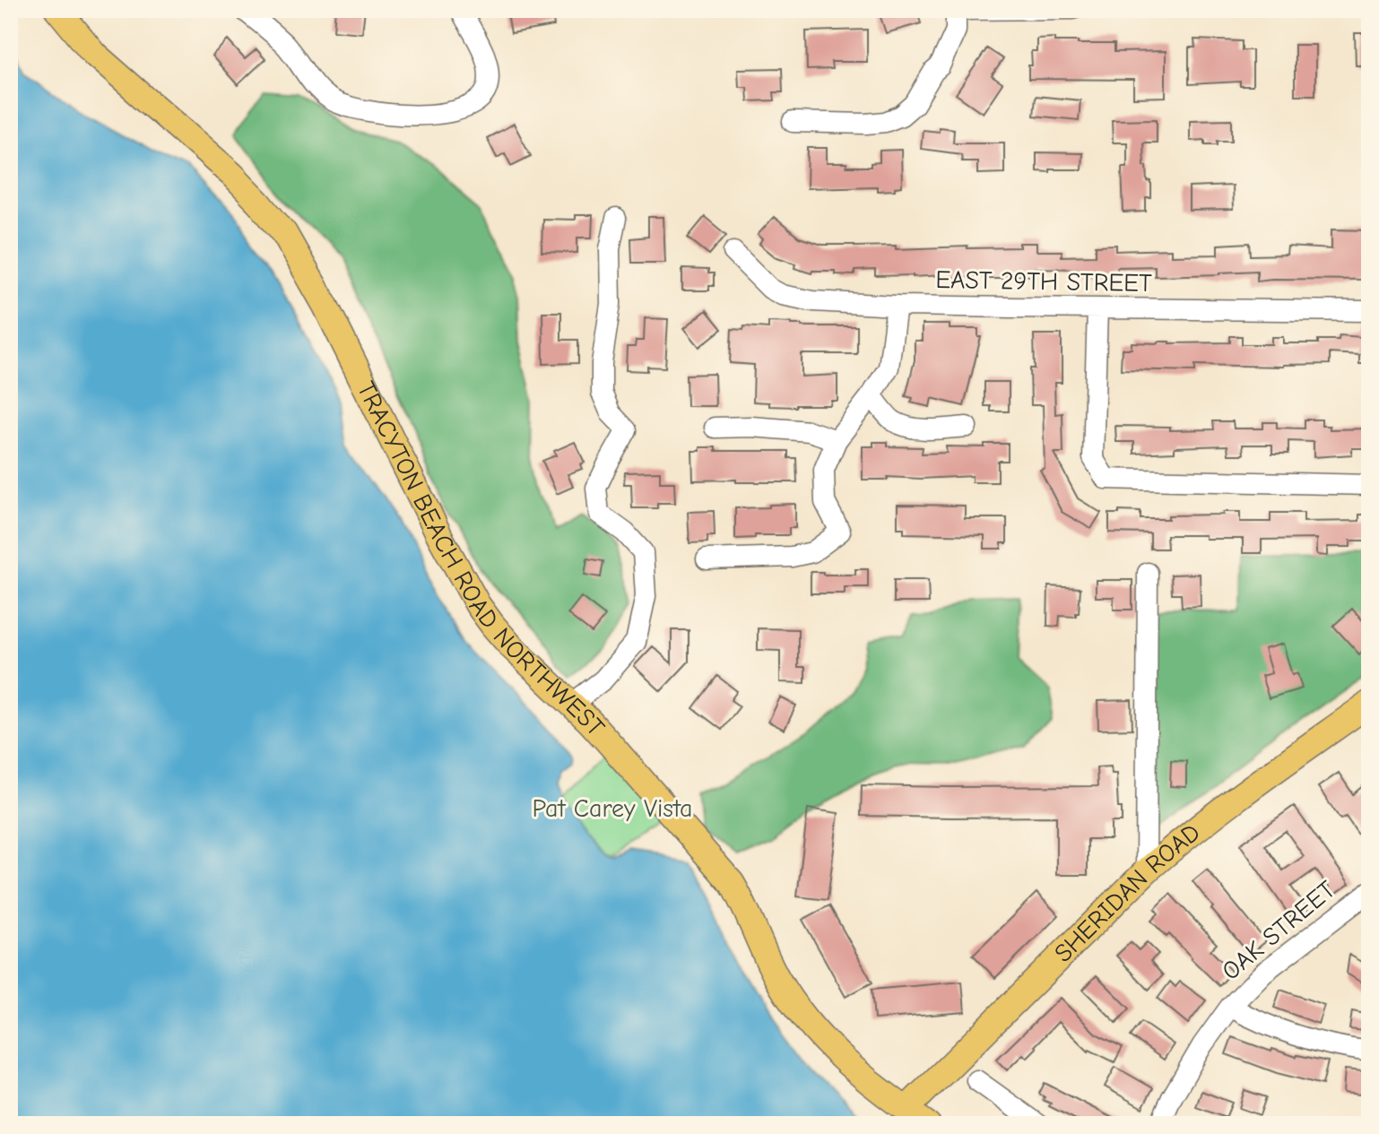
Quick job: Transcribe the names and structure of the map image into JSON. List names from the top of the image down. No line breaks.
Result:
{"streets":{"main road":["TRACYTON BEACH ROAD NORTHWEST","SHERIDAN ROAD"],"street":["EAST 29TH STREET","OAK STREET"]},"crossings":[["TRACYTON BEACH ROAD NORTHWEST","SHERIDAN ROAD"]],"parks":["Pat Carey Vista"]}
